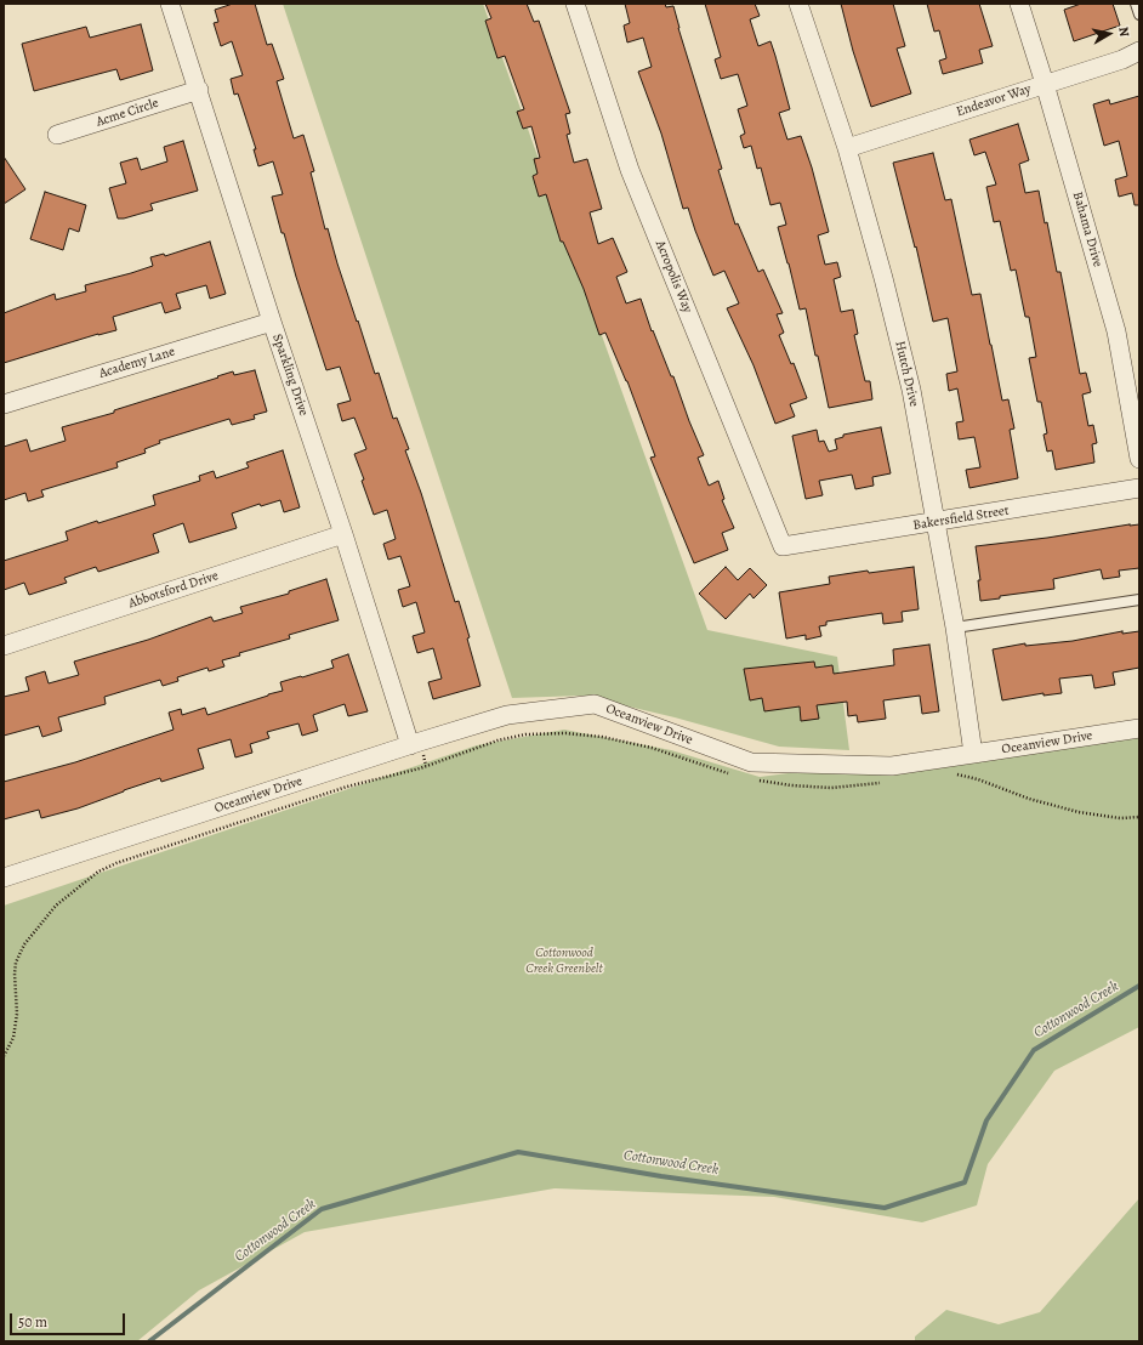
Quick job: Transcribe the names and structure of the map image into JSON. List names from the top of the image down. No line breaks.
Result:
{"streets":{"street":["Endeavor Way","Acme Circle","Bahama Drive","Acropolis Way","Academy Lane","Hutch Drive","Sparkling Drive","Bakersfield Street","Abbotsford Drive","Oceanview Drive"]},"crossings":[["Endeavor Way","Bahama Drive"],["Endeavor Way","Hutch Drive"],["Acme Circle","Sparkling Drive"],["Acropolis Way","Bakersfield Street"],["Academy Lane","Sparkling Drive"],["Hutch Drive","Bakersfield Street"],["Hutch Drive","Oceanview Drive"],["Sparkling Drive","Abbotsford Drive"],["Sparkling Drive","Oceanview Drive"]],"water":["Cottonwood Creek"],"parks":["Cottonwood Creek Greenbelt"],"scale_bar":"50 m","north":"right"}
